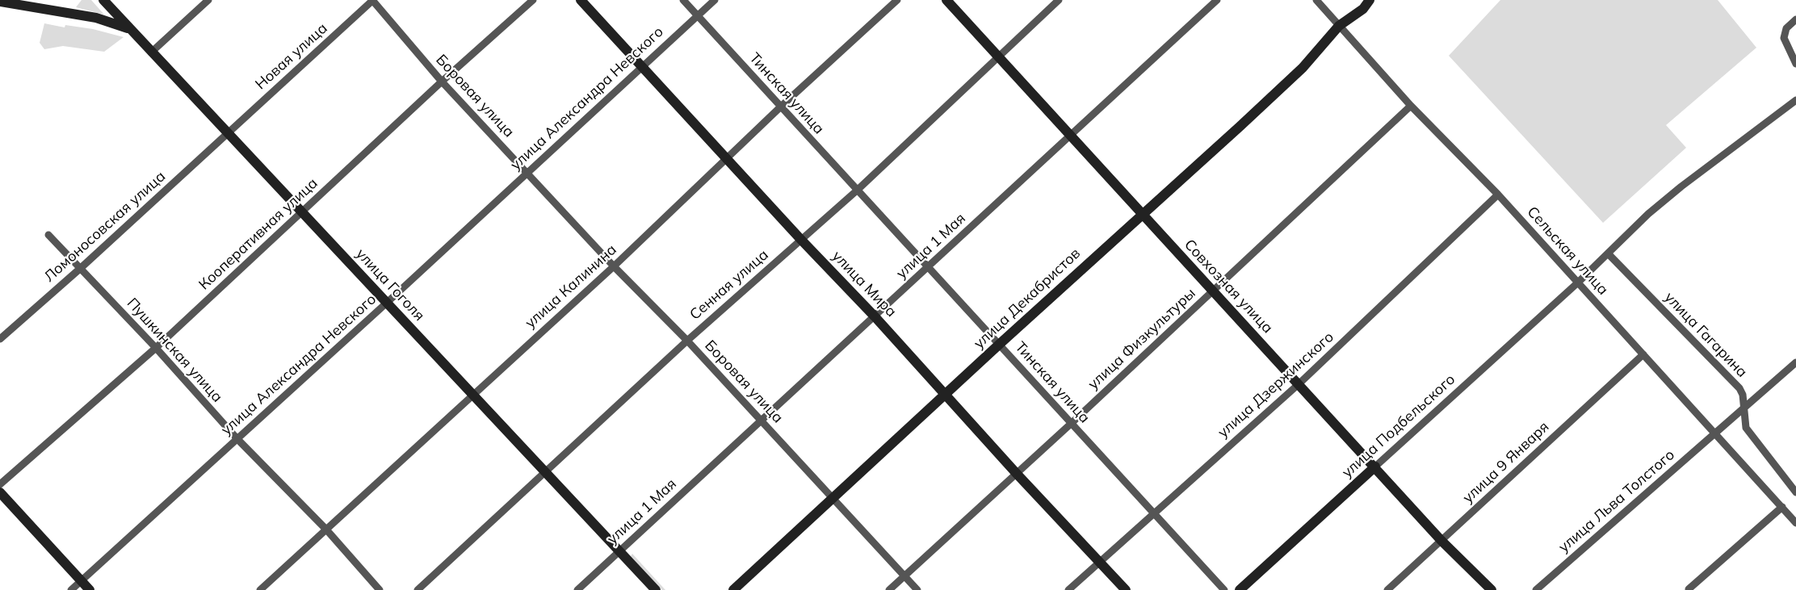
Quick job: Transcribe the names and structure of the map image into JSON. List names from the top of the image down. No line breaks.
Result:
{"streets":{"main road":["улица Мира","улица Гоголя","Совхозная улица","улица Декабристов","улица Подбельского"],"street":["Новая улица","Тинская улица","Боровая улица","улица Александра Невского","Ломоносовская улица","Кооперативная улица","улица 1 Мая","Сельская улица","Сенная улица","улица Калинина","улица Гагарина","улица Физкультуры","Пушкинская улица","улица Дзержинского","улица 9 Января","улица Льва Толстого"]},"crossings":[["Новая улица","Боровая улица"],["Новая улица","Ломоносовская улица"],["Новая улица","улица Гоголя"],["Тинская улица","улица Александра Невского"],["Тинская улица","улица 1 Мая"],["Тинская улица","Сенная улица"],["Тинская улица","улица Калинина"],["Тинская улица","улица Декабристов"],["Тинская улица","улица Физкультуры"],["Тинская улица","улица Дзержинского"],["Боровая улица","улица Александра Невского"],["Боровая улица","Кооперативная улица"],["Боровая улица","улица 1 Мая"],["Боровая улица","Сенная улица"],["Боровая улица","улица Калинина"],["Боровая улица","улица Декабристов"],["Боровая улица","улица Физкультуры"],["улица Александра Невского","улица Мира"],["улица Александра Невского","улица Гоголя"],["улица Александра Невского","Пушкинская улица"],["Ломоносовская улица","улица Гоголя"],["Ломоносовская улица","Пушкинская улица"],["Кооперативная улица","улица Гоголя"],["Кооперативная улица","Пушкинская улица"],["улица 1 Мая","улица Мира"],["улица 1 Мая","улица Гоголя"],["улица 1 Мая","Совхозная улица"],["Сельская улица","улица Декабристов"],["Сельская улица","улица Физкультуры"],["Сельская улица","улица Дзержинского"],["Сельская улица","улица Подбельского"],["Сельская улица","улица 9 Января"],["Сельская улица","улица Льва Толстого"],["улица Мира","Сенная улица"],["улица Мира","улица Калинина"],["улица Мира","улица Декабристов"],["улица Мира","улица Физкультуры"],["улица Мира","улица Дзержинского"],["улица Гоголя","Сенная улица"],["улица Гоголя","улица Калинина"],["Сенная улица","Совхозная улица"],["улица Калинина","Пушкинская улица"],["Совхозная улица","улица Декабристов"],["Совхозная улица","улица Физкультуры"],["Совхозная улица","улица Дзержинского"],["Совхозная улица","улица Подбельского"],["Совхозная улица","улица 9 Января"],["улица Гагарина","улица Льва Толстого"]]}
